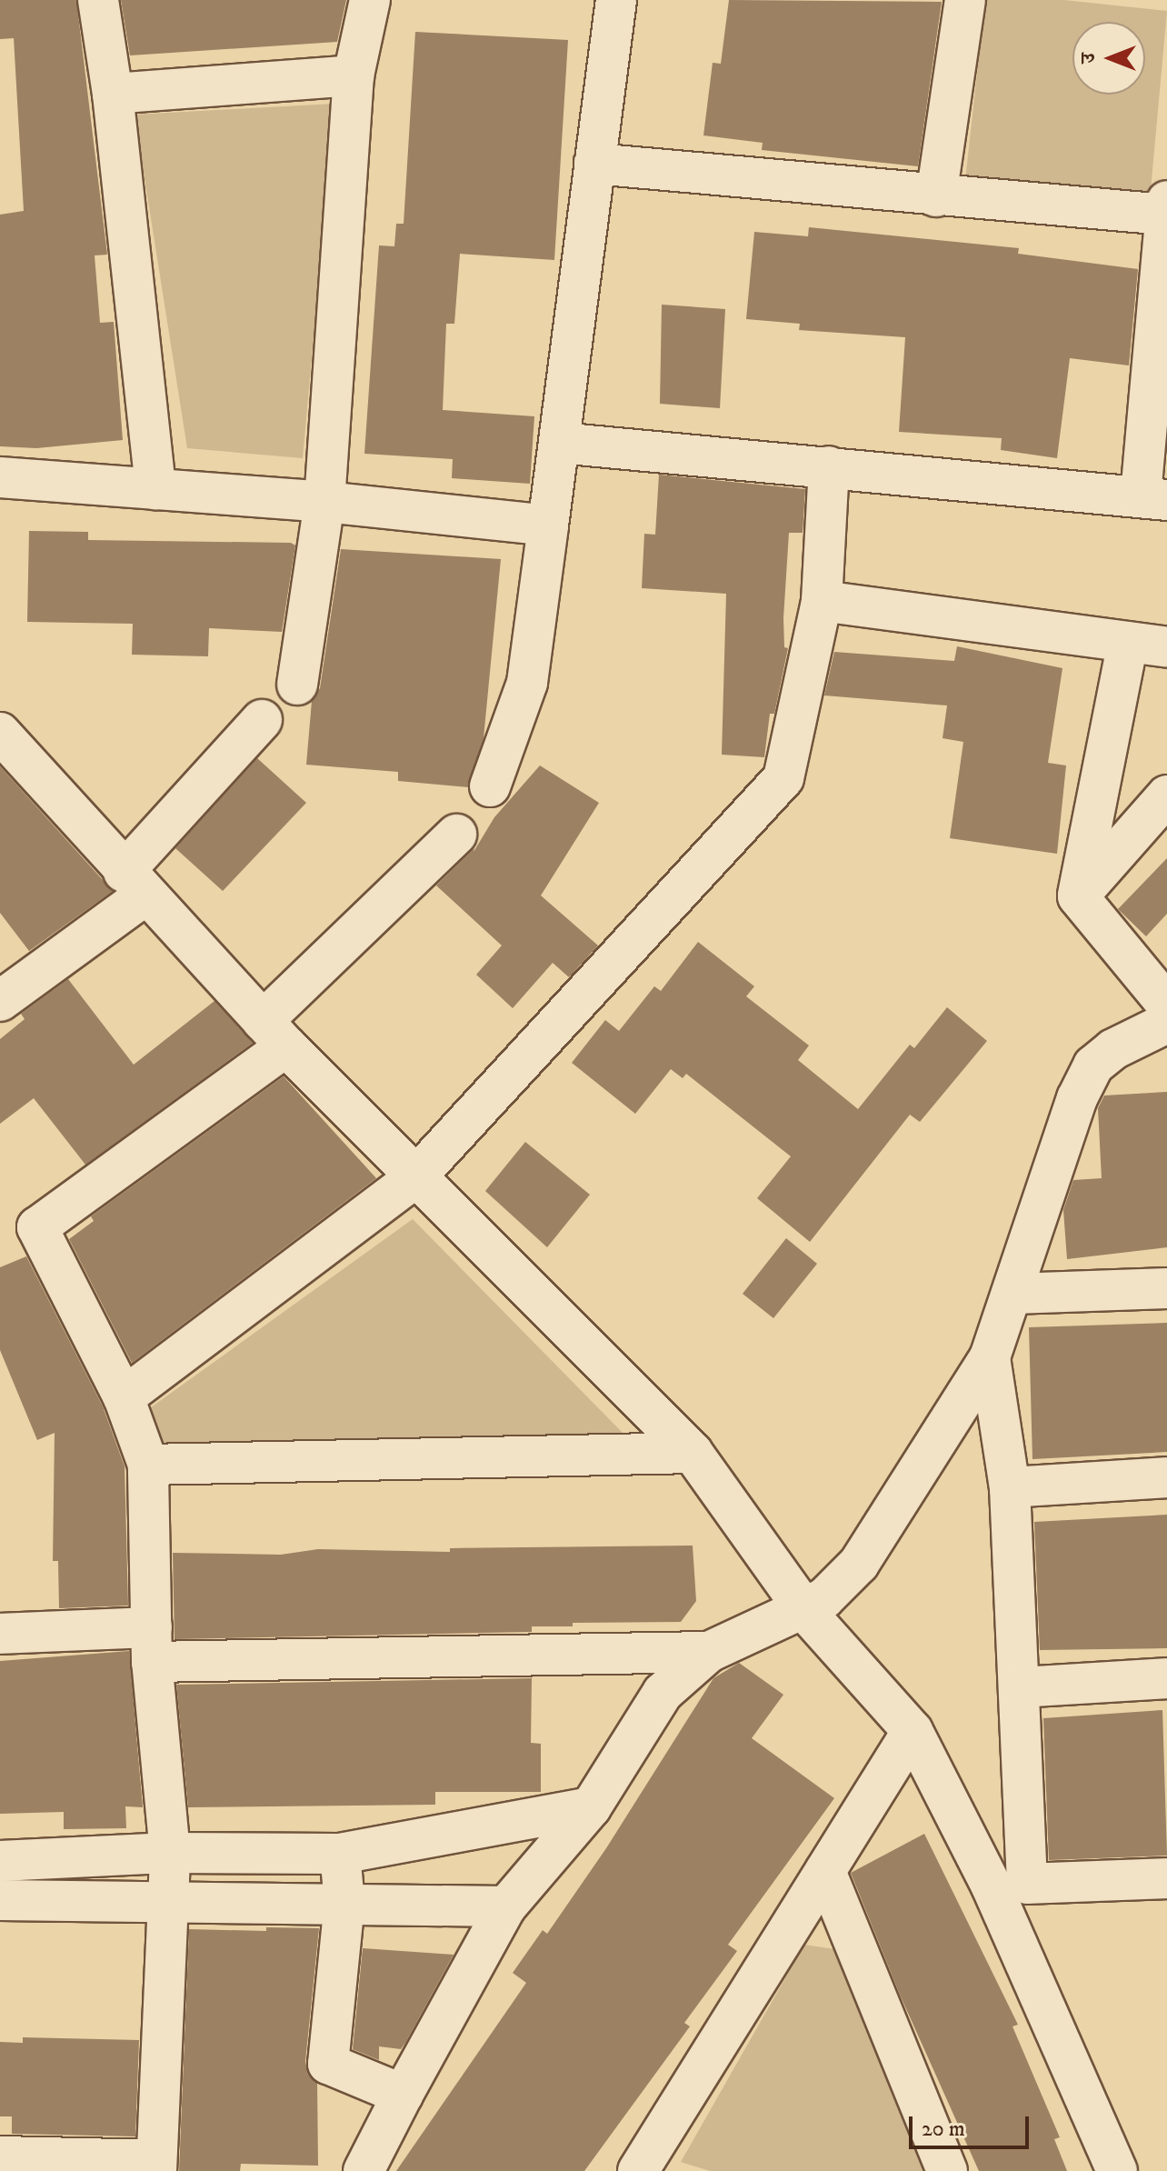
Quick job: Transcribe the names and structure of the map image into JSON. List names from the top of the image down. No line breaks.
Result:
{"scale_bar":"20 m","north":"left"}
